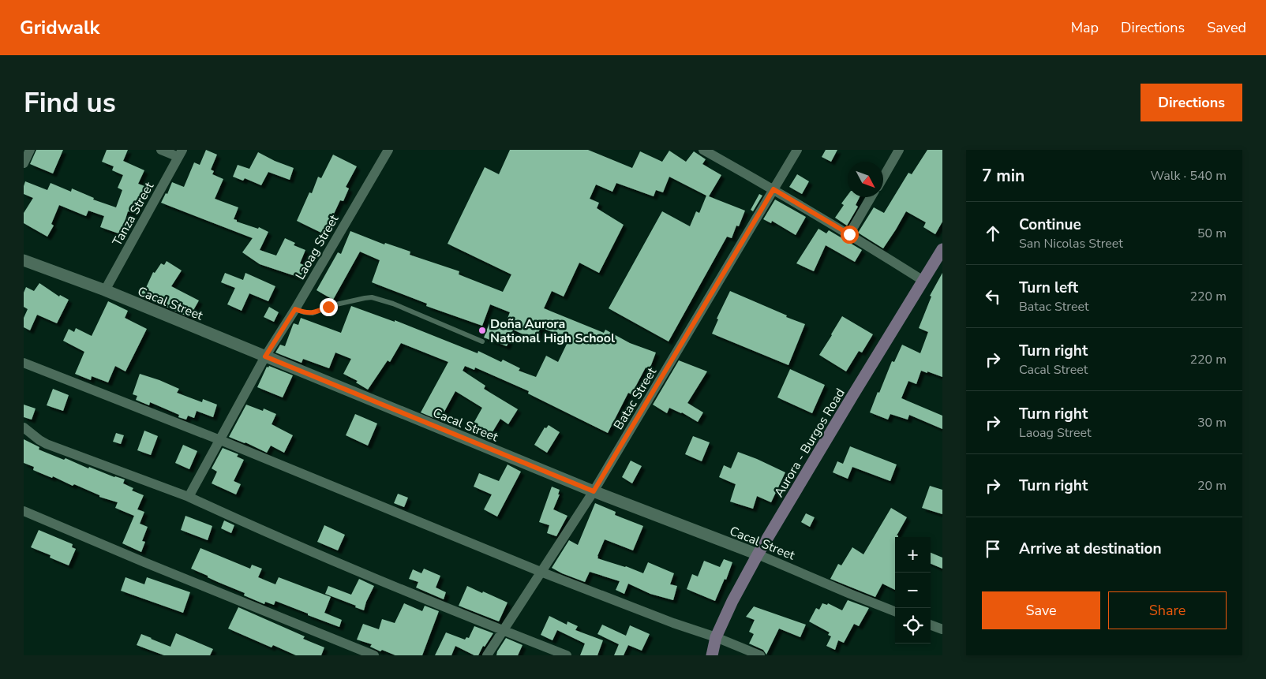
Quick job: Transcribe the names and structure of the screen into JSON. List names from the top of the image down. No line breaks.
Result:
{"streets":{"main road":["Aurora - Burgos Road"],"street":["Tanza Street","Laoag Street","Cacal Street","Batac Street"]},"crossings":[["Tanza Street","Cacal Street"],["Laoag Street","Cacal Street"],["Cacal Street","Batac Street"],["Cacal Street","Aurora - Burgos Road"]],"places":["Doña Aurora National High School"],"north":"bottom right","page":{"header":"Gridwalk","nav":["Map","Directions","Saved"],"buttons":["Directions",["Save","Share"]],"title":"Find us","heading":["7 min","Walk · 540 m"],"list":[["Continue","San Nicolas Street","50 m"],["Turn left","Batac Street","220 m"],["Turn right","Cacal Street","220 m"],["Turn right","Laoag Street","30 m"],["Turn right","20 m"],"Arrive at destination"],"map_buttons":["+","−"]}}
